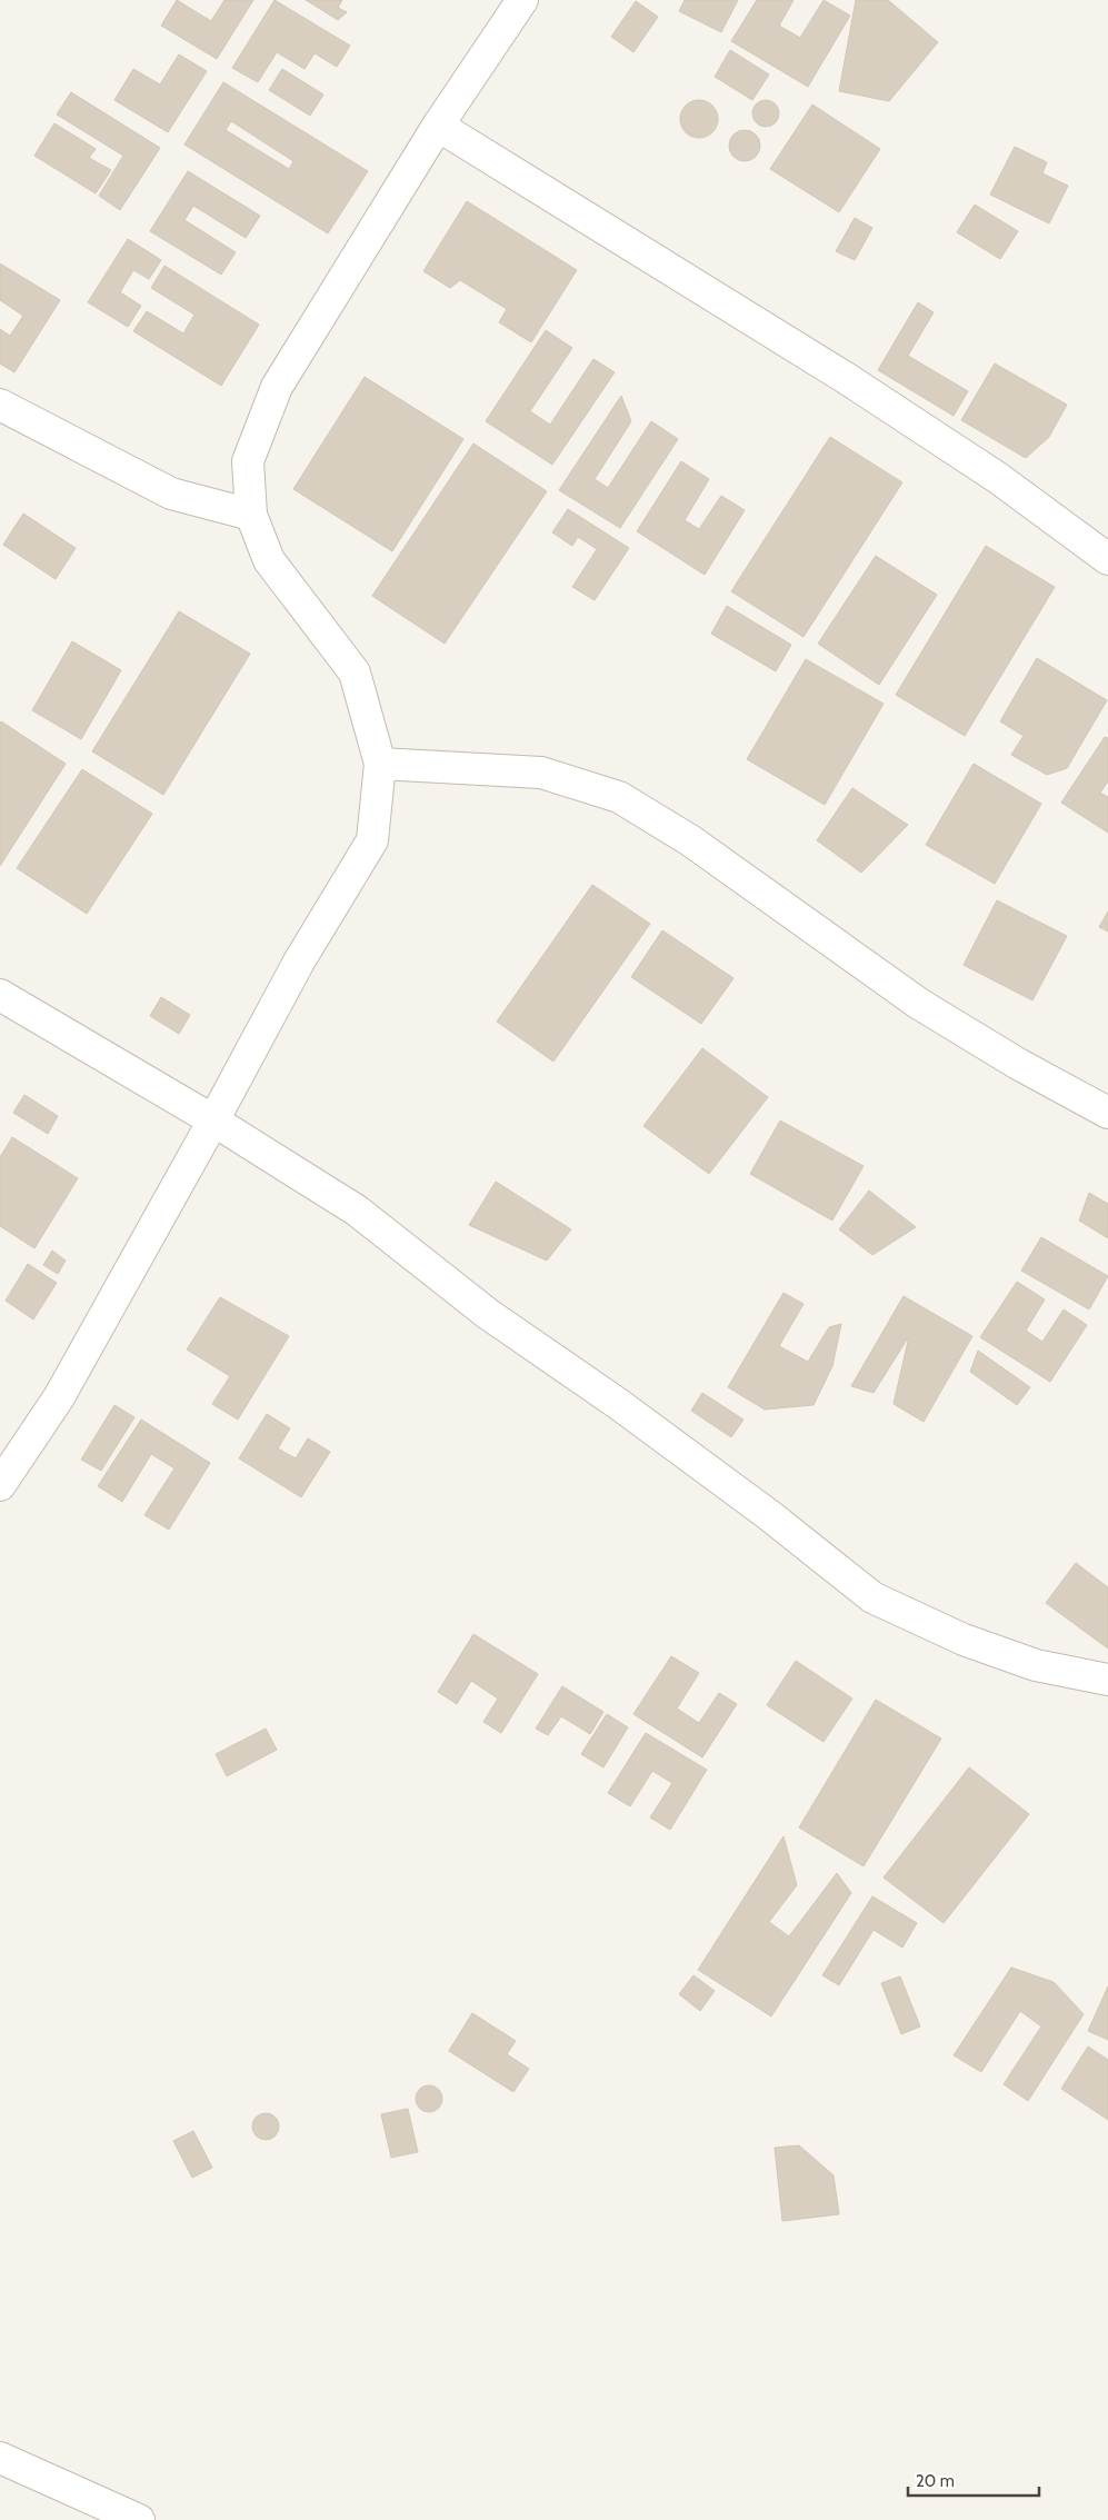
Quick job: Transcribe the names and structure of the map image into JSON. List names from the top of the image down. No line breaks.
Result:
{"scale_bar":"20 m"}
